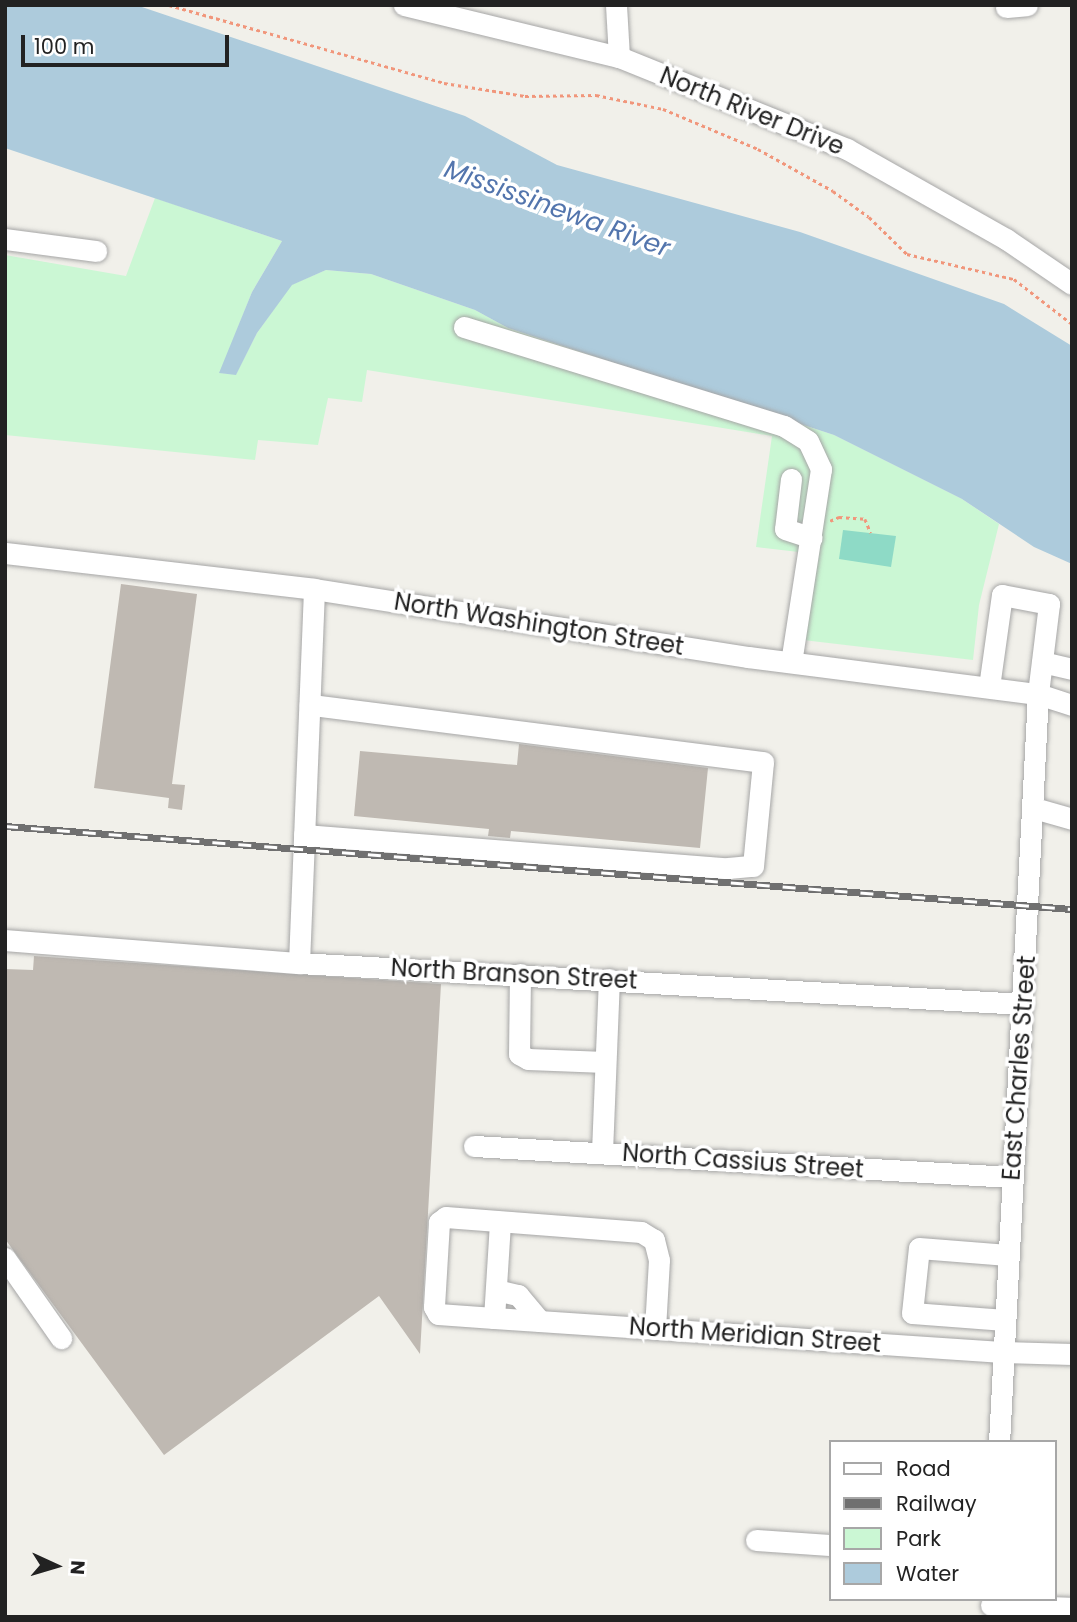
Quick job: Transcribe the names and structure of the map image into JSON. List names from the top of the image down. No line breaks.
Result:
{"streets":{"street":["North River Drive","North Washington Street","North Branson Street","East Charles Street","North Cassius Street","North Meridian Street"]},"crossings":[["North Washington Street","East Charles Street"],["North Branson Street","East Charles Street"],["East Charles Street","North Cassius Street"],["East Charles Street","North Meridian Street"]],"water":["Mississinewa River"],"legend":["Road","Railway","Park","Water"],"scale_bar":"100 m","north":"right"}
